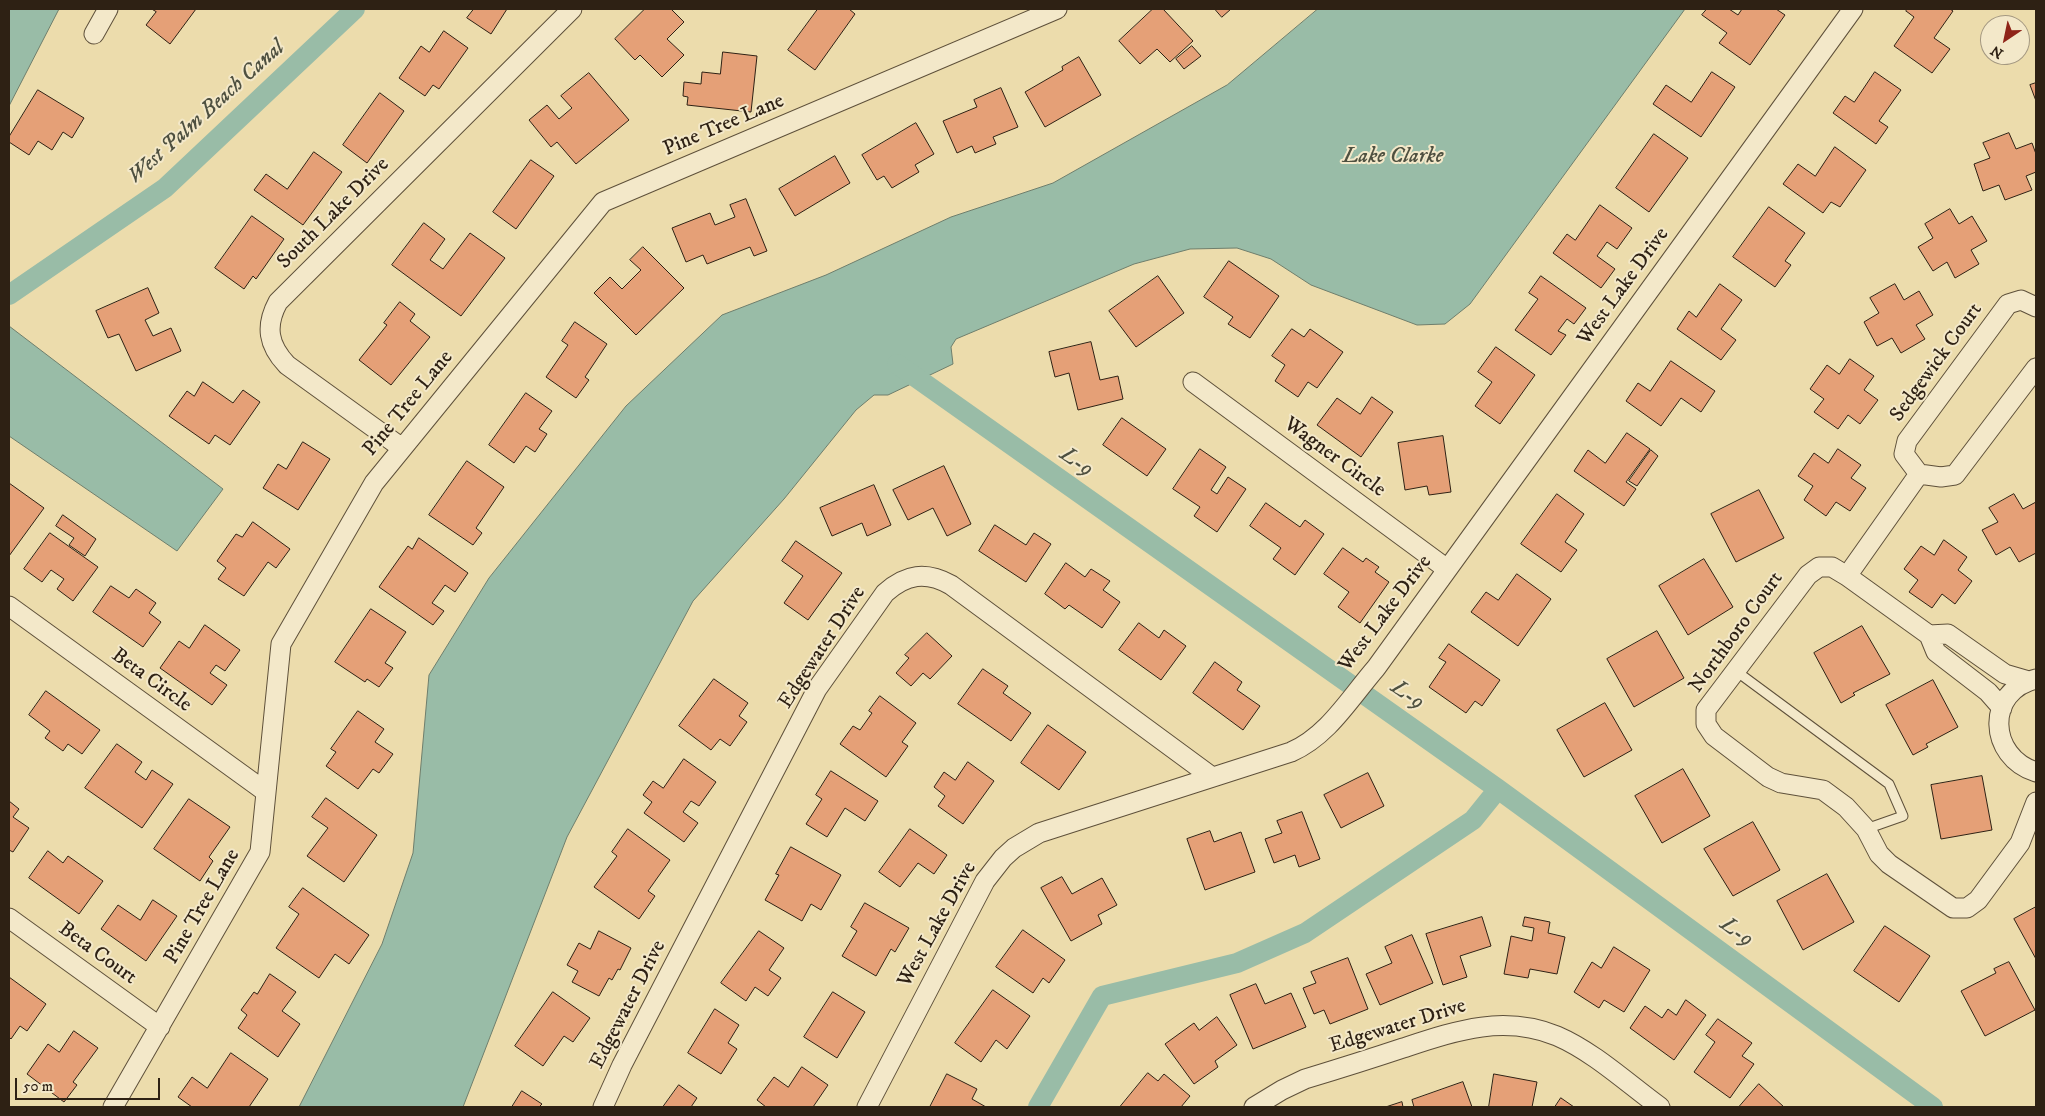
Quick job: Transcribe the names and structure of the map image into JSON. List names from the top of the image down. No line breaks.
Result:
{"streets":{"street":["Pine Tree Lane","South Lake Drive","West Lake Drive","Sedgewick Court","Wagner Circle","Northboro Court","Edgewater Drive","Beta Circle","Beta Court"]},"crossings":[["Pine Tree Lane","South Lake Drive"],["Pine Tree Lane","Beta Circle"],["Pine Tree Lane","Beta Court"],["West Lake Drive","Wagner Circle"],["West Lake Drive","Edgewater Drive"]],"water":["West Palm Beach Canal","Lake Clarke","L-9"],"scale_bar":"50 m","north":"bottom left"}
